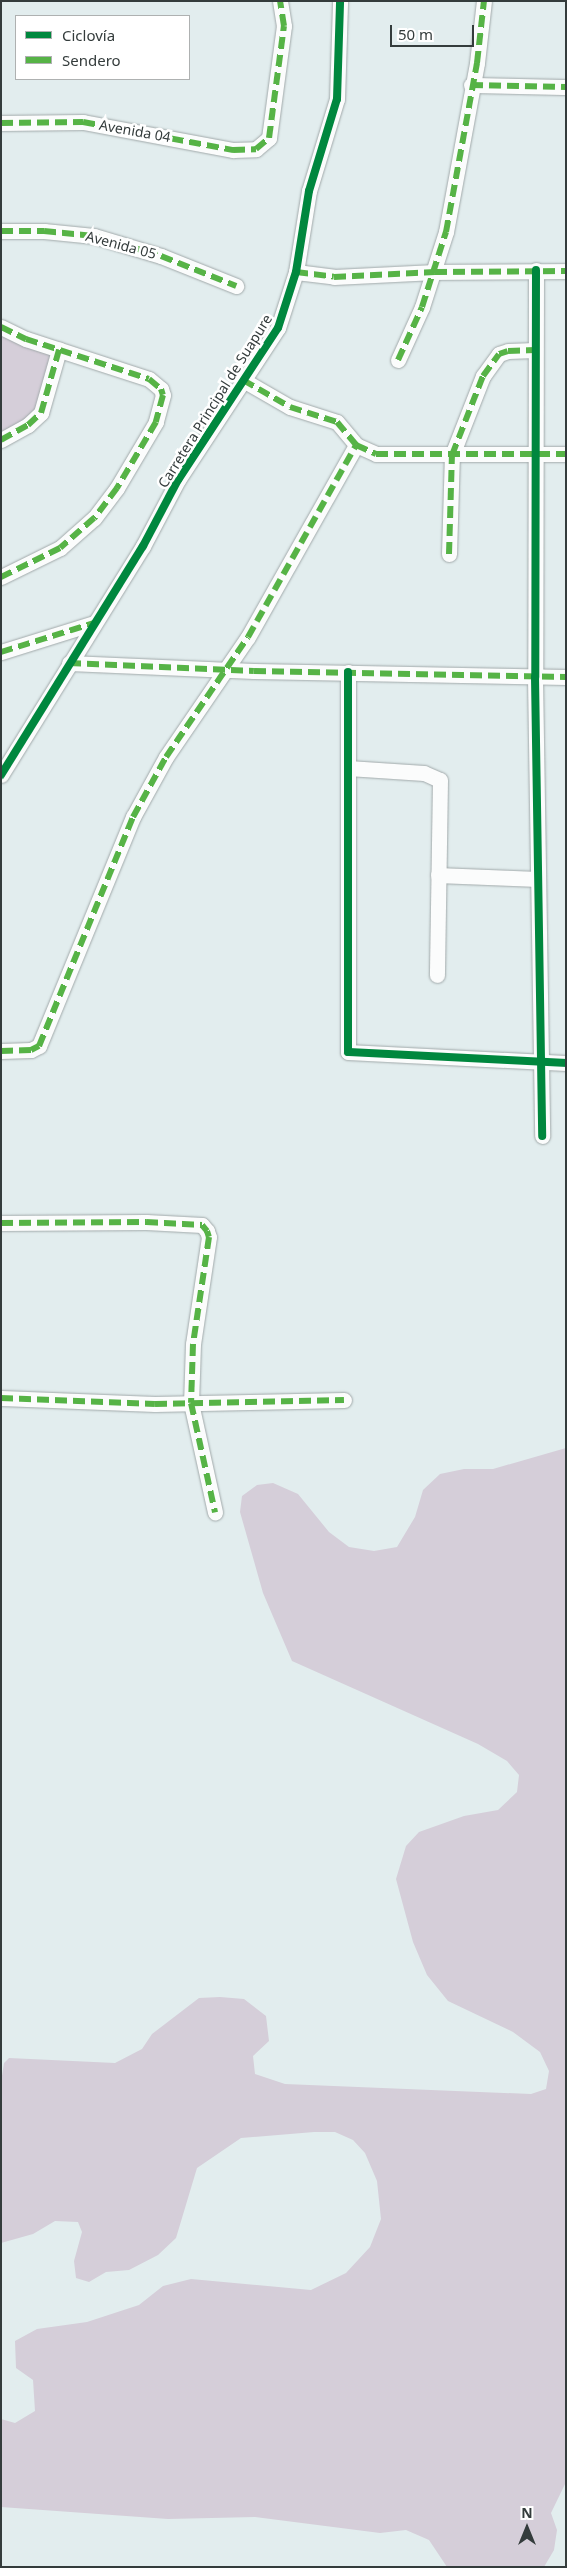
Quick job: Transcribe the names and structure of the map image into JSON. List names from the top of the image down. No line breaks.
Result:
{"streets":{"street":["Avenida 04","Avenida 05","Carretera Principal de Suapure"]},"legend":["Ciclovía","Sendero"],"scale_bar":"50 m","north":"top"}
